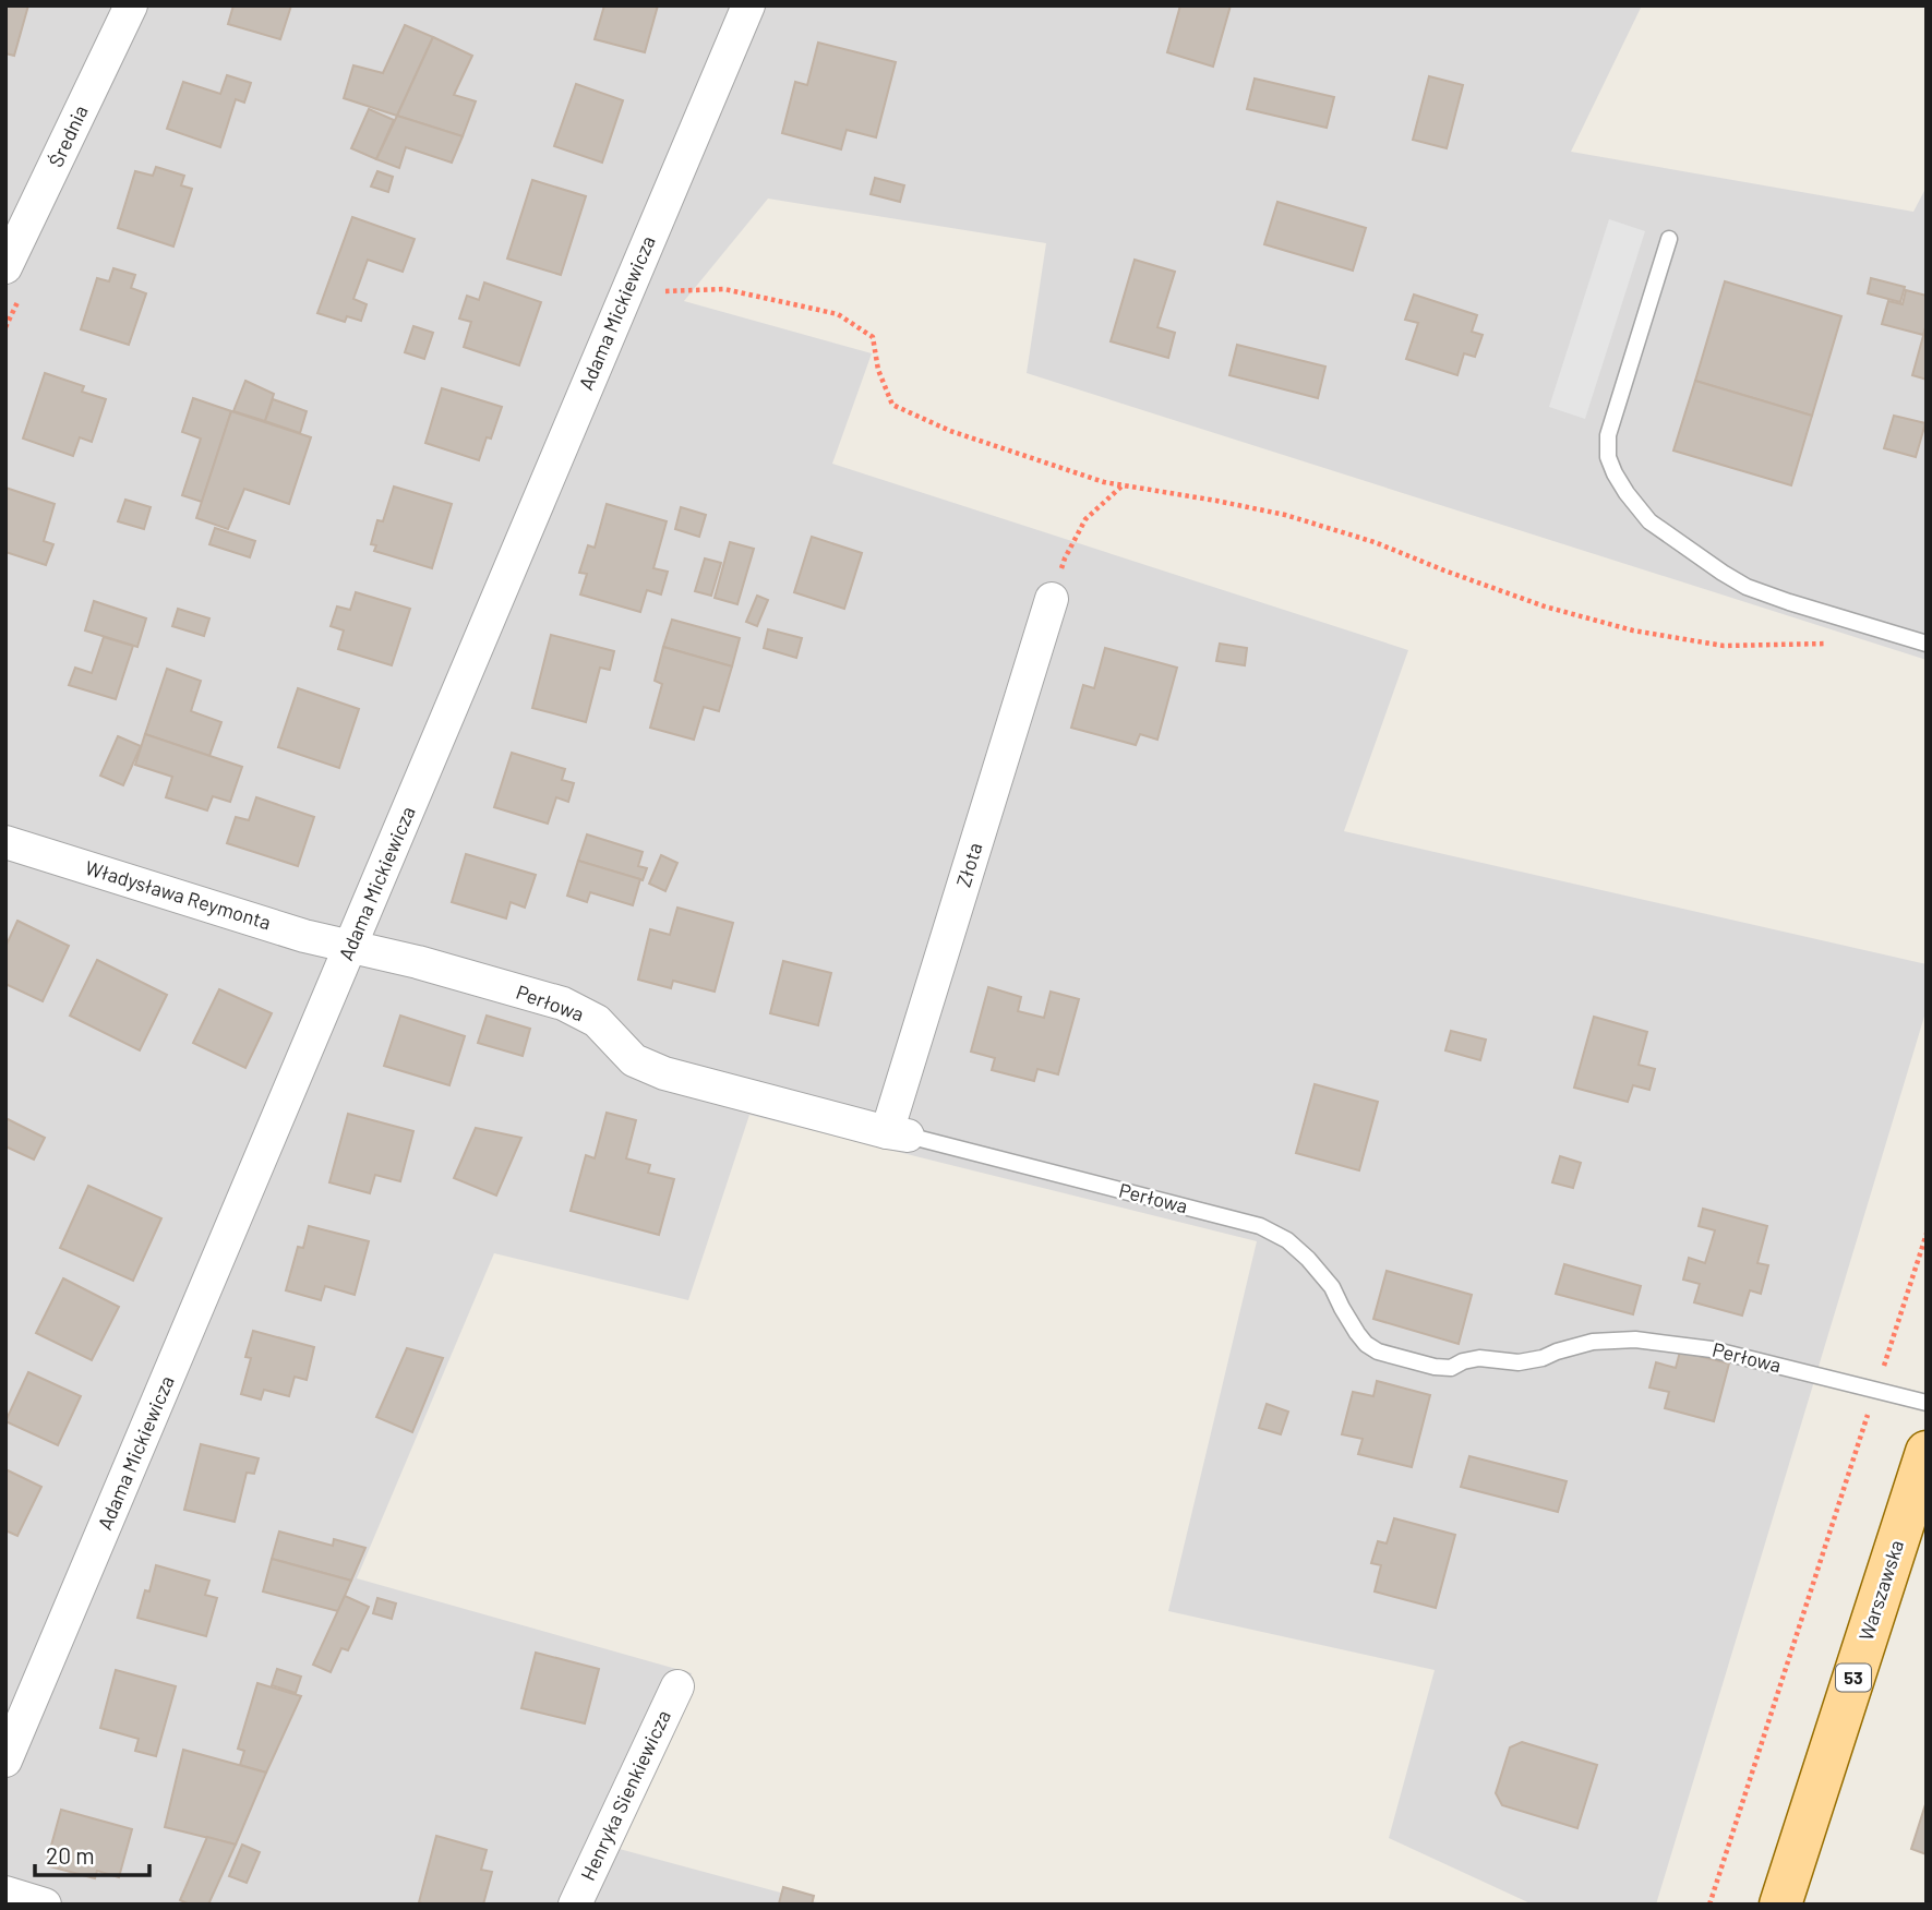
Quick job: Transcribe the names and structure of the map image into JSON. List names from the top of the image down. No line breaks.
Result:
{"streets":{"main road":["Warszawska","53"],"street":["Średnia","Adama Mickiewicza","Złota","Władysława Reymonta","Perłowa","Henryka Sienkiewicza"]},"crossings":[["Adama Mickiewicza","Władysława Reymonta"],["Adama Mickiewicza","Perłowa"],["Złota","Perłowa"],["Władysława Reymonta","Perłowa"]],"scale_bar":"20 m"}
